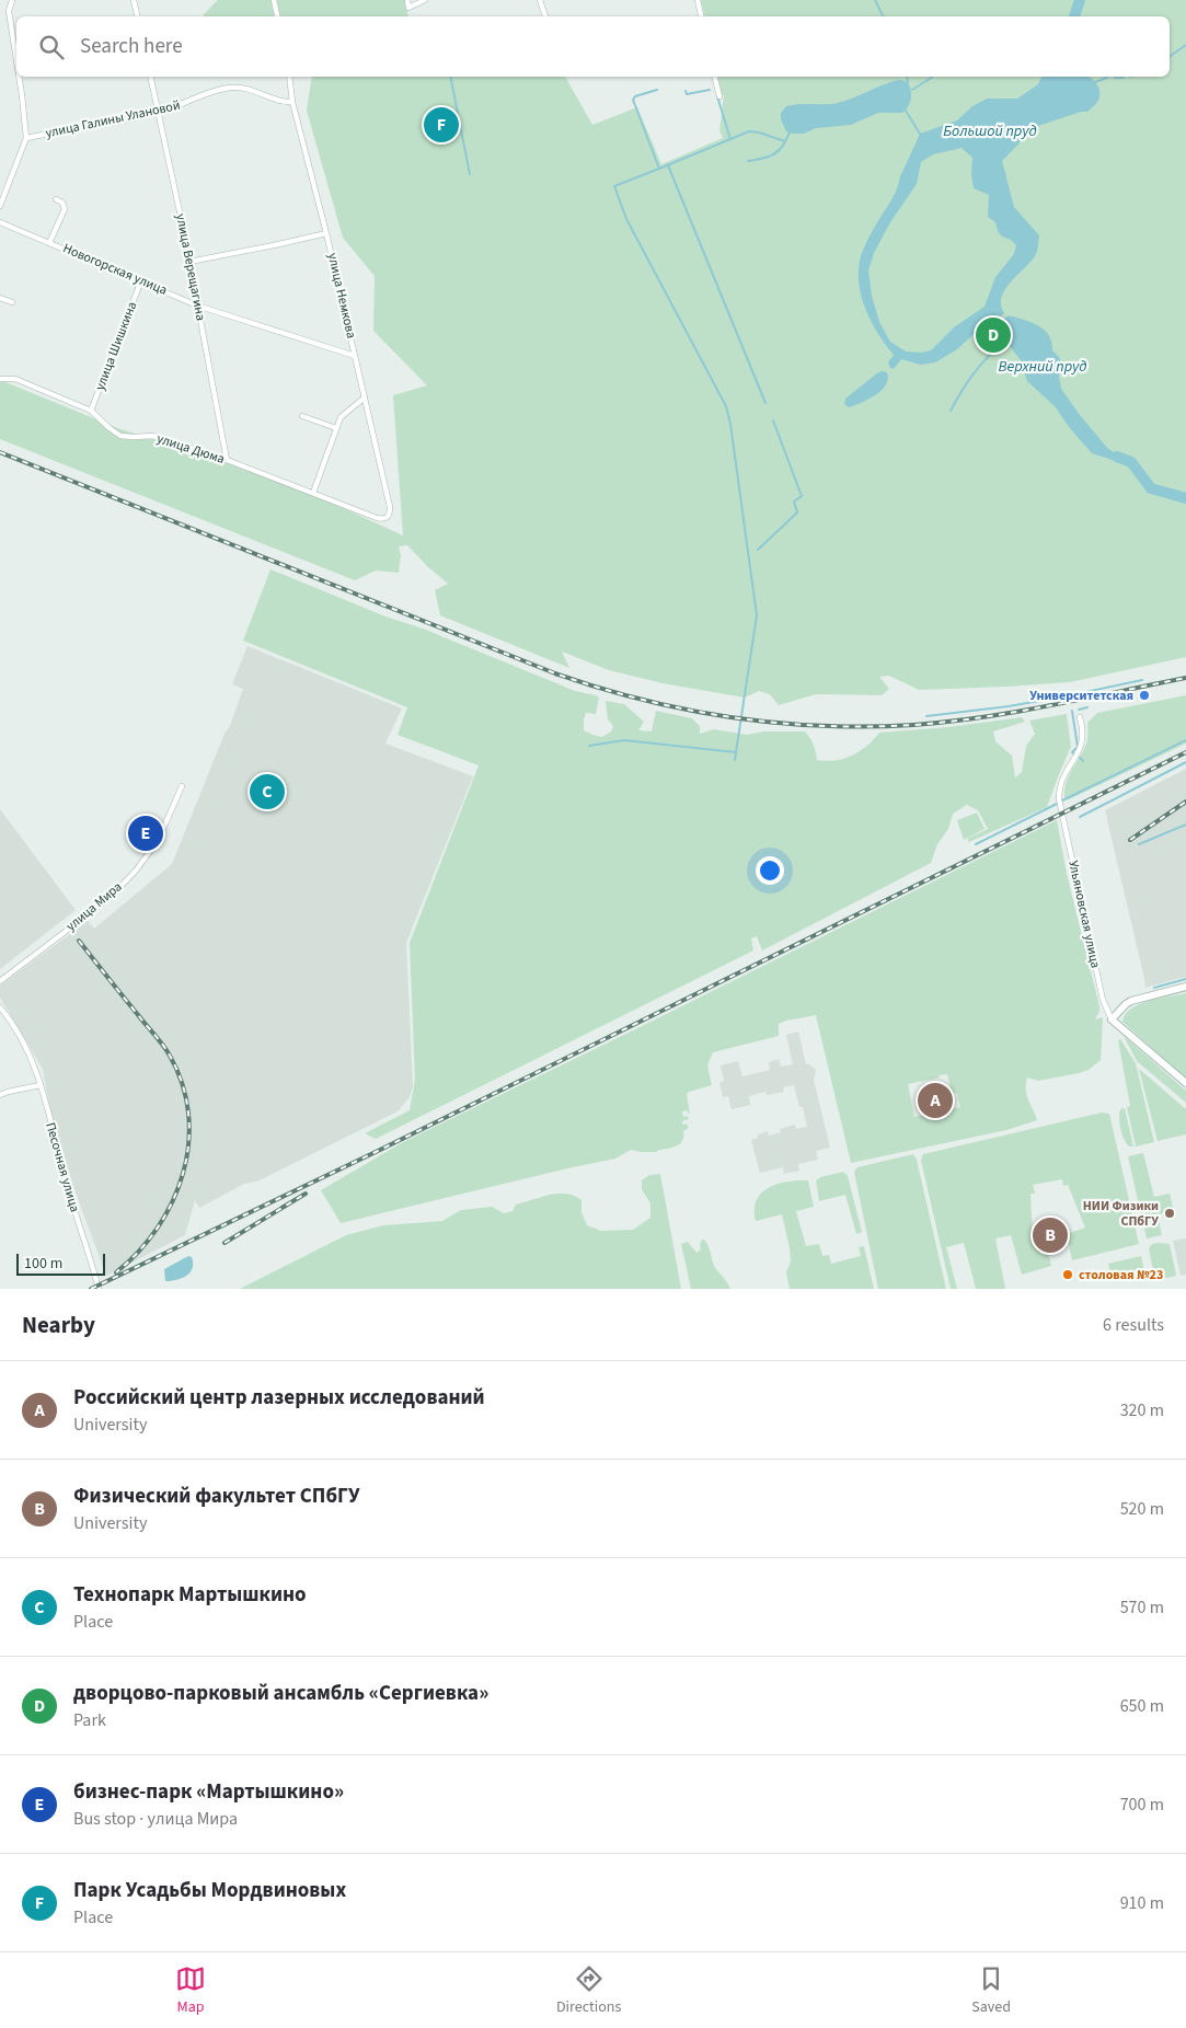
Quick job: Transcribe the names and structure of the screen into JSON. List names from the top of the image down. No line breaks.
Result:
{"streets":{"street":["улица Галины Улановой","улица Верещагина","Новогорская улица","улица Немкова","улица Шишкина","улица Дюма","улица Мира","Ульяновская улица","Песочная улица"]},"crossings":[["улица Галины Улановой","улица Верещагина"],["улица Галины Улановой","улица Немкова"],["улица Верещагина","Новогорская улица"],["улица Верещагина","улица Дюма"],["Новогорская улица","улица Немкова"],["Новогорская улица","улица Шишкина"],["улица Немкова","улица Дюма"],["улица Шишкина","улица Дюма"]],"water":["Большой пруд","Верхний пруд"],"places":["Университетская","НИИ Физики СПбГУ","столовая №23"],"scale_bar":"100 m","page":{"search":"Search here","pins":["F","D","C","E","A","B"],"scale":"100 m","heading":["Nearby","6 results"],"list":[{"mark":"A","name":"Российский центр лазерных исследований","note":"University","value":"320 m"},{"mark":"B","name":"Физический факультет СПбГУ","note":"University","value":"520 m"},{"mark":"C","name":"Технопарк Мартышкино","note":"Place","value":"570 m"},{"mark":"D","name":"дворцово-парковый ансамбль «Сергиевка»","note":"Park","value":"650 m"},{"mark":"E","name":"бизнес-парк «Мартышкино»","note":"Bus stop · улица Мира","value":"700 m"},{"mark":"F","name":"Парк Усадьбы Мордвиновых","note":"Place","value":"910 m"}],"nav":["Map","Directions","Saved"]}}
